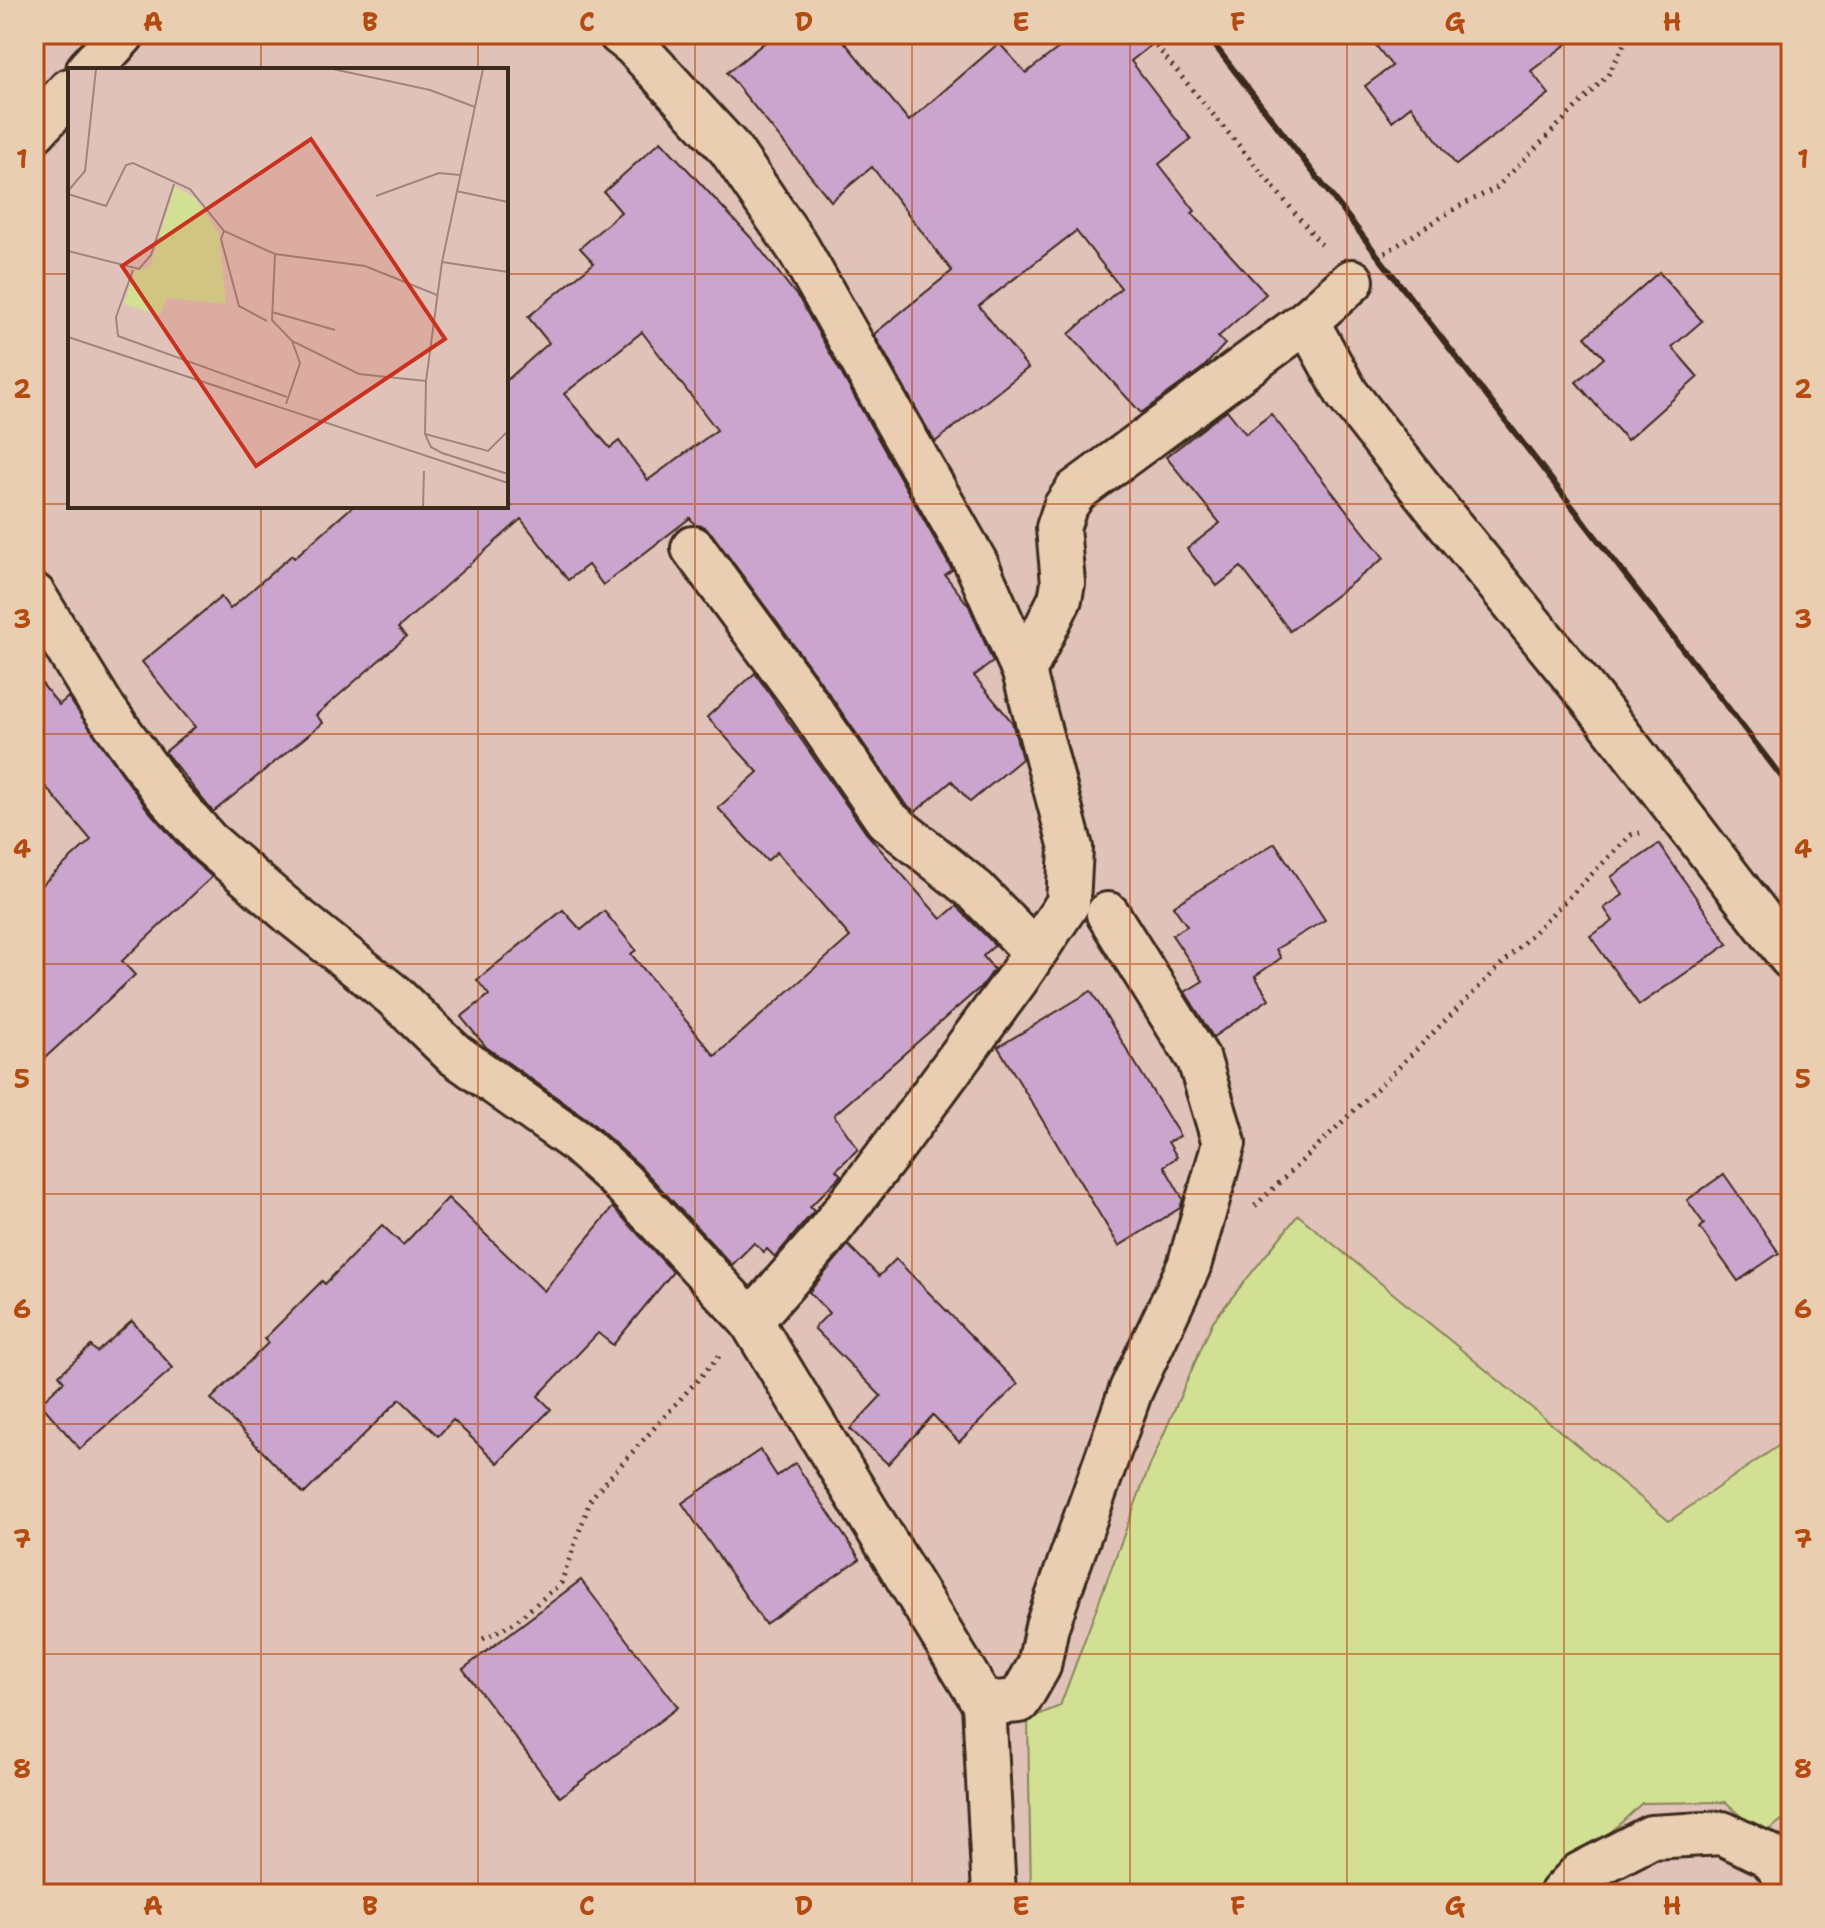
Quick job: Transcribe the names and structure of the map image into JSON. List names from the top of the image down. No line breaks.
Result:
{"grid":{"columns":["A","B","C","D","E","F","G","H"],"rows":["1","2","3","4","5","6","7","8"]}}
